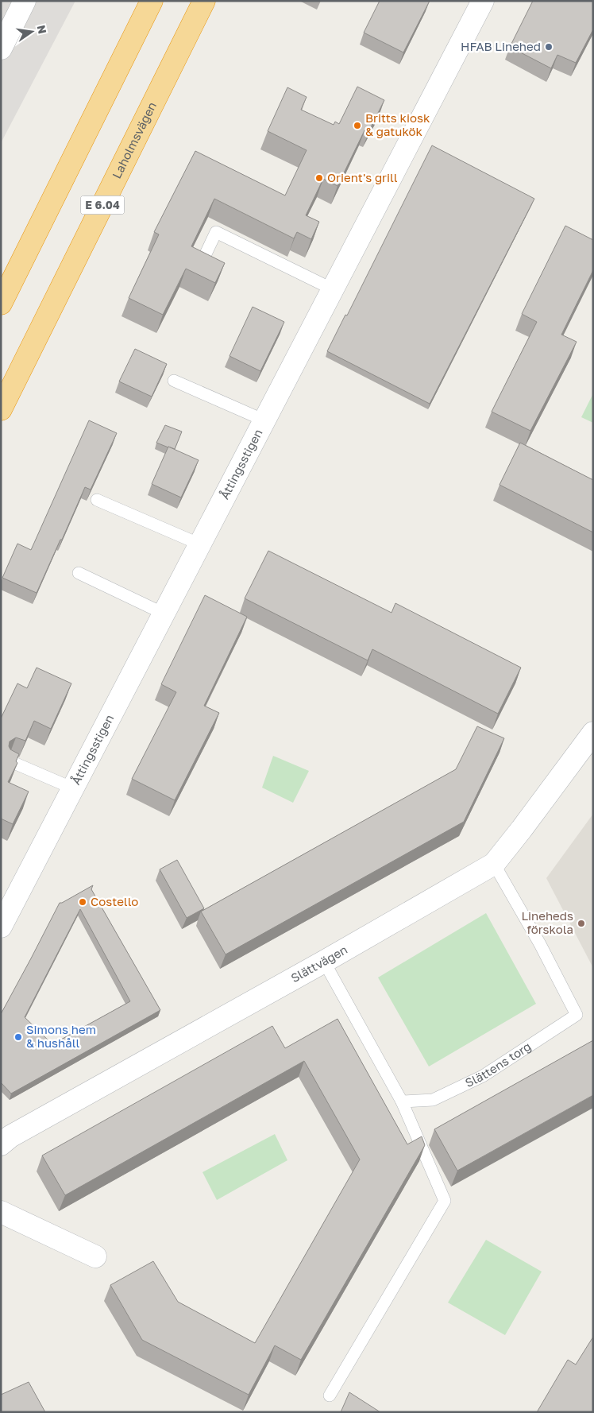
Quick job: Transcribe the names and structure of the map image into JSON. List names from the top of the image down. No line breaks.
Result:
{"streets":{"highway":["Laholmsvägen","E 6.04"],"street":["Åttingsstigen","Slättvägen"],"lane":["Slättens torg"]},"crossings":[["Slättvägen","Slättens torg"]],"places":["HFAB Linehed","Britts kiosk & gatukök","Orient's grill","Costello","Lineheds förskola","Simons hem & hushåll"],"north":"right"}
